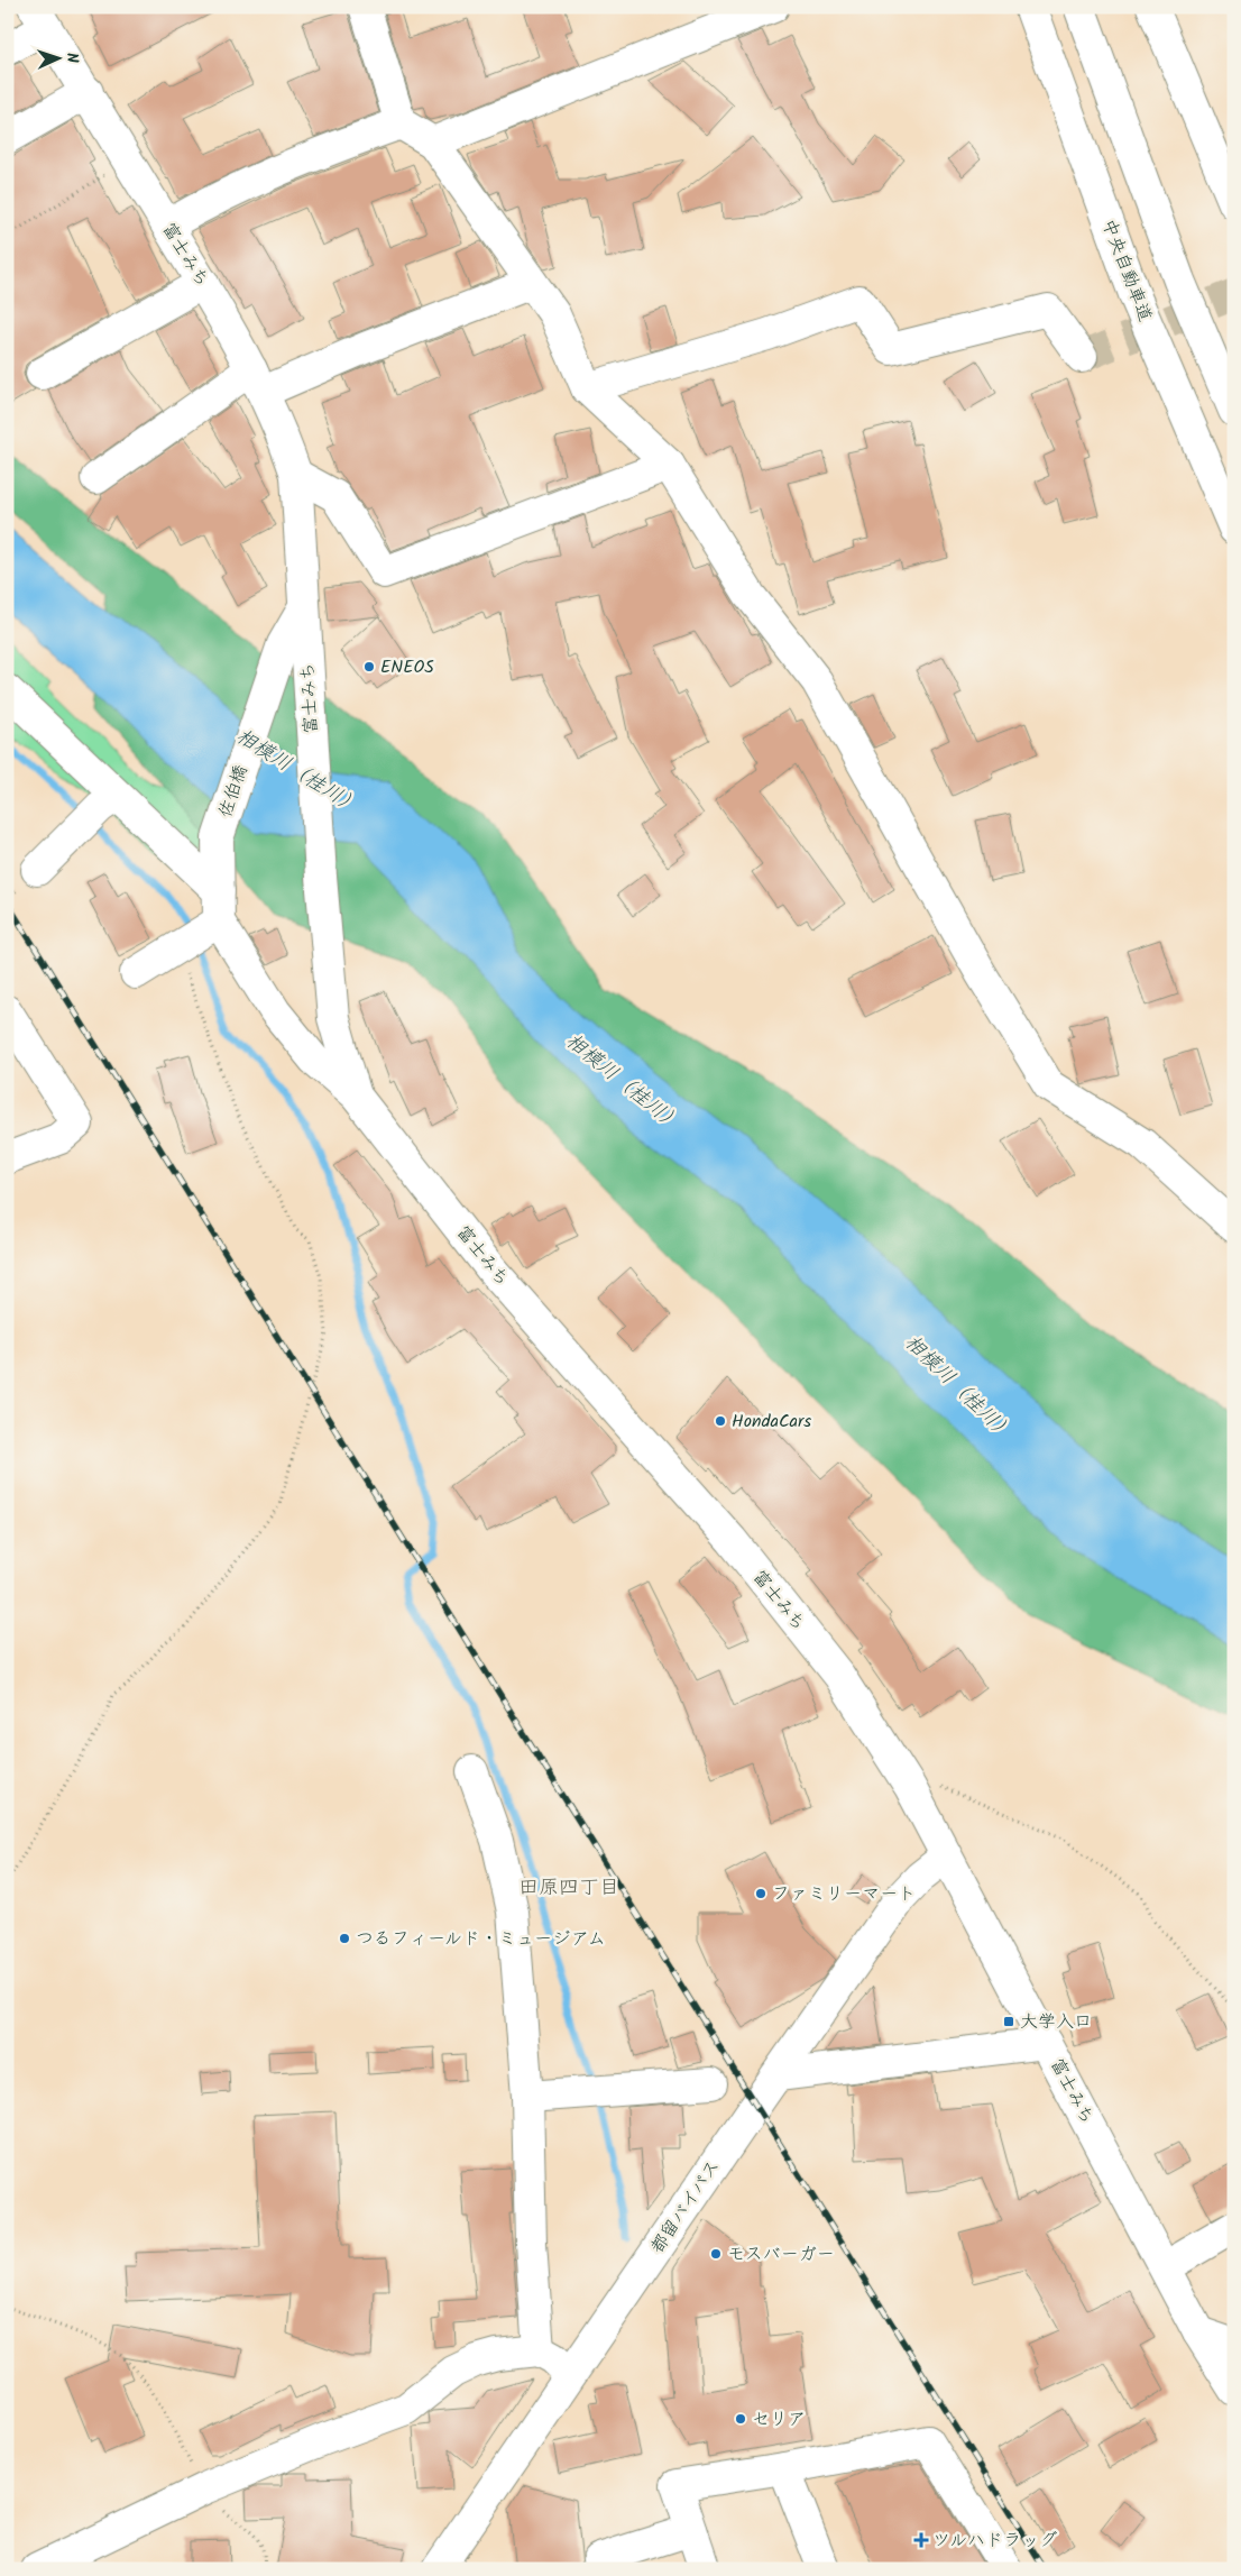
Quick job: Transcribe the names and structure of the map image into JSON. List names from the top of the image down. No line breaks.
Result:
{"streets":{"main road":["富士みち","中央自動車道","佐伯橋","都留バイパス"]},"crossings":[["富士みち","佐伯橋"],["富士みち","都留バイパス"]],"districts":["田原四丁目"],"water":["相模川（桂川）"],"places":{"other":["ENEOS","HondaCars","ファミリーマート","つるフィールド・ミュージアム","モスバーガー","セリア"],"transit":["大学入口"],"health":["ツルハドラッグ"]},"north":"right"}
